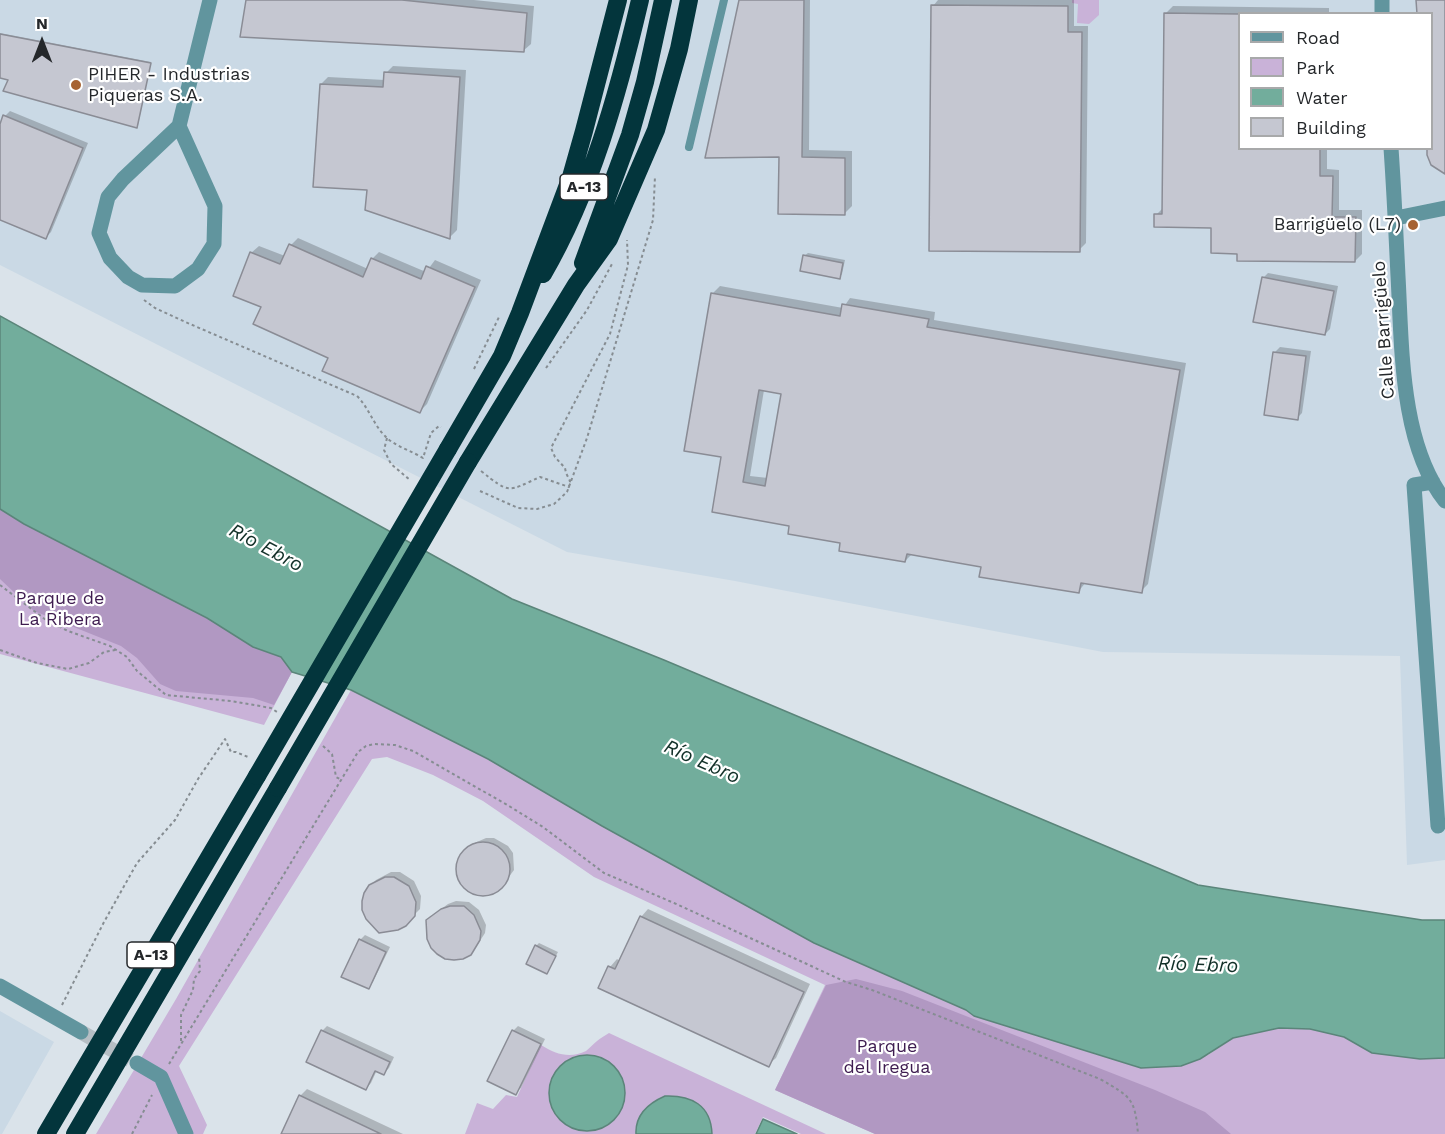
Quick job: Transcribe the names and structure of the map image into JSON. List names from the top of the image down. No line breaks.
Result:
{"streets":{"highway":["A-13"],"street":["Calle Barrigüelo"]},"water":["Río Ebro"],"parks":["Parque de La Ribera","Parque del Iregua"],"places":["PIHER - Industrias Piqueras S.A.","Barrigüelo (L7)"],"legend":["Road","Park","Water","Building"],"north":"top"}
